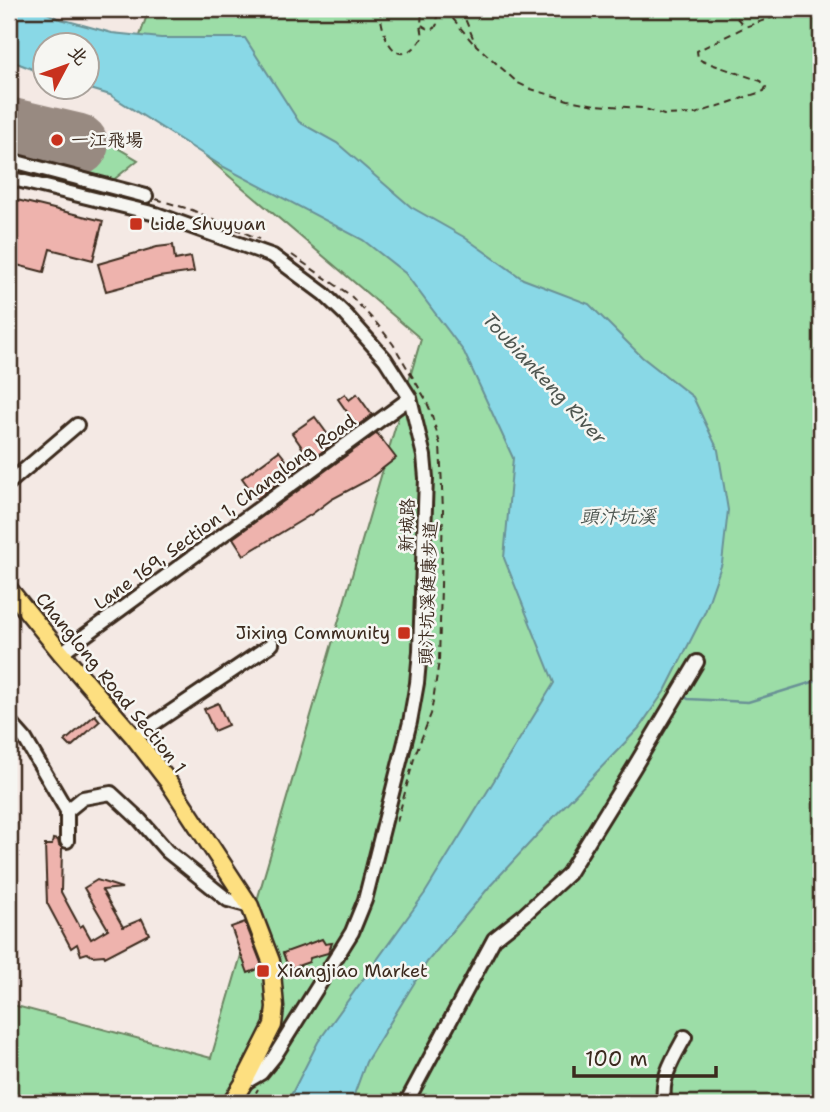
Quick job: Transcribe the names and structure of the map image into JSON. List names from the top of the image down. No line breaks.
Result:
{"streets":{"main road":["Changlong Road Section 1"],"street":["Lane 169, Section 1, Changlong Road","新城路"],"path":["頭汴坑溪健康步道"]},"crossings":[["Lane 169, Section 1, Changlong Road","新城路"],["Lane 169, Section 1, Changlong Road","Changlong Road Section 1"],["新城路","Changlong Road Section 1"]],"water":["Toubiankeng River","頭汴坑溪"],"places":{"other":["一江飛場"],"transit":["Lide Shuyuan","Jixing Community","Xiangjiao Market"]},"scale_bar":"100 m","north":"top right"}
